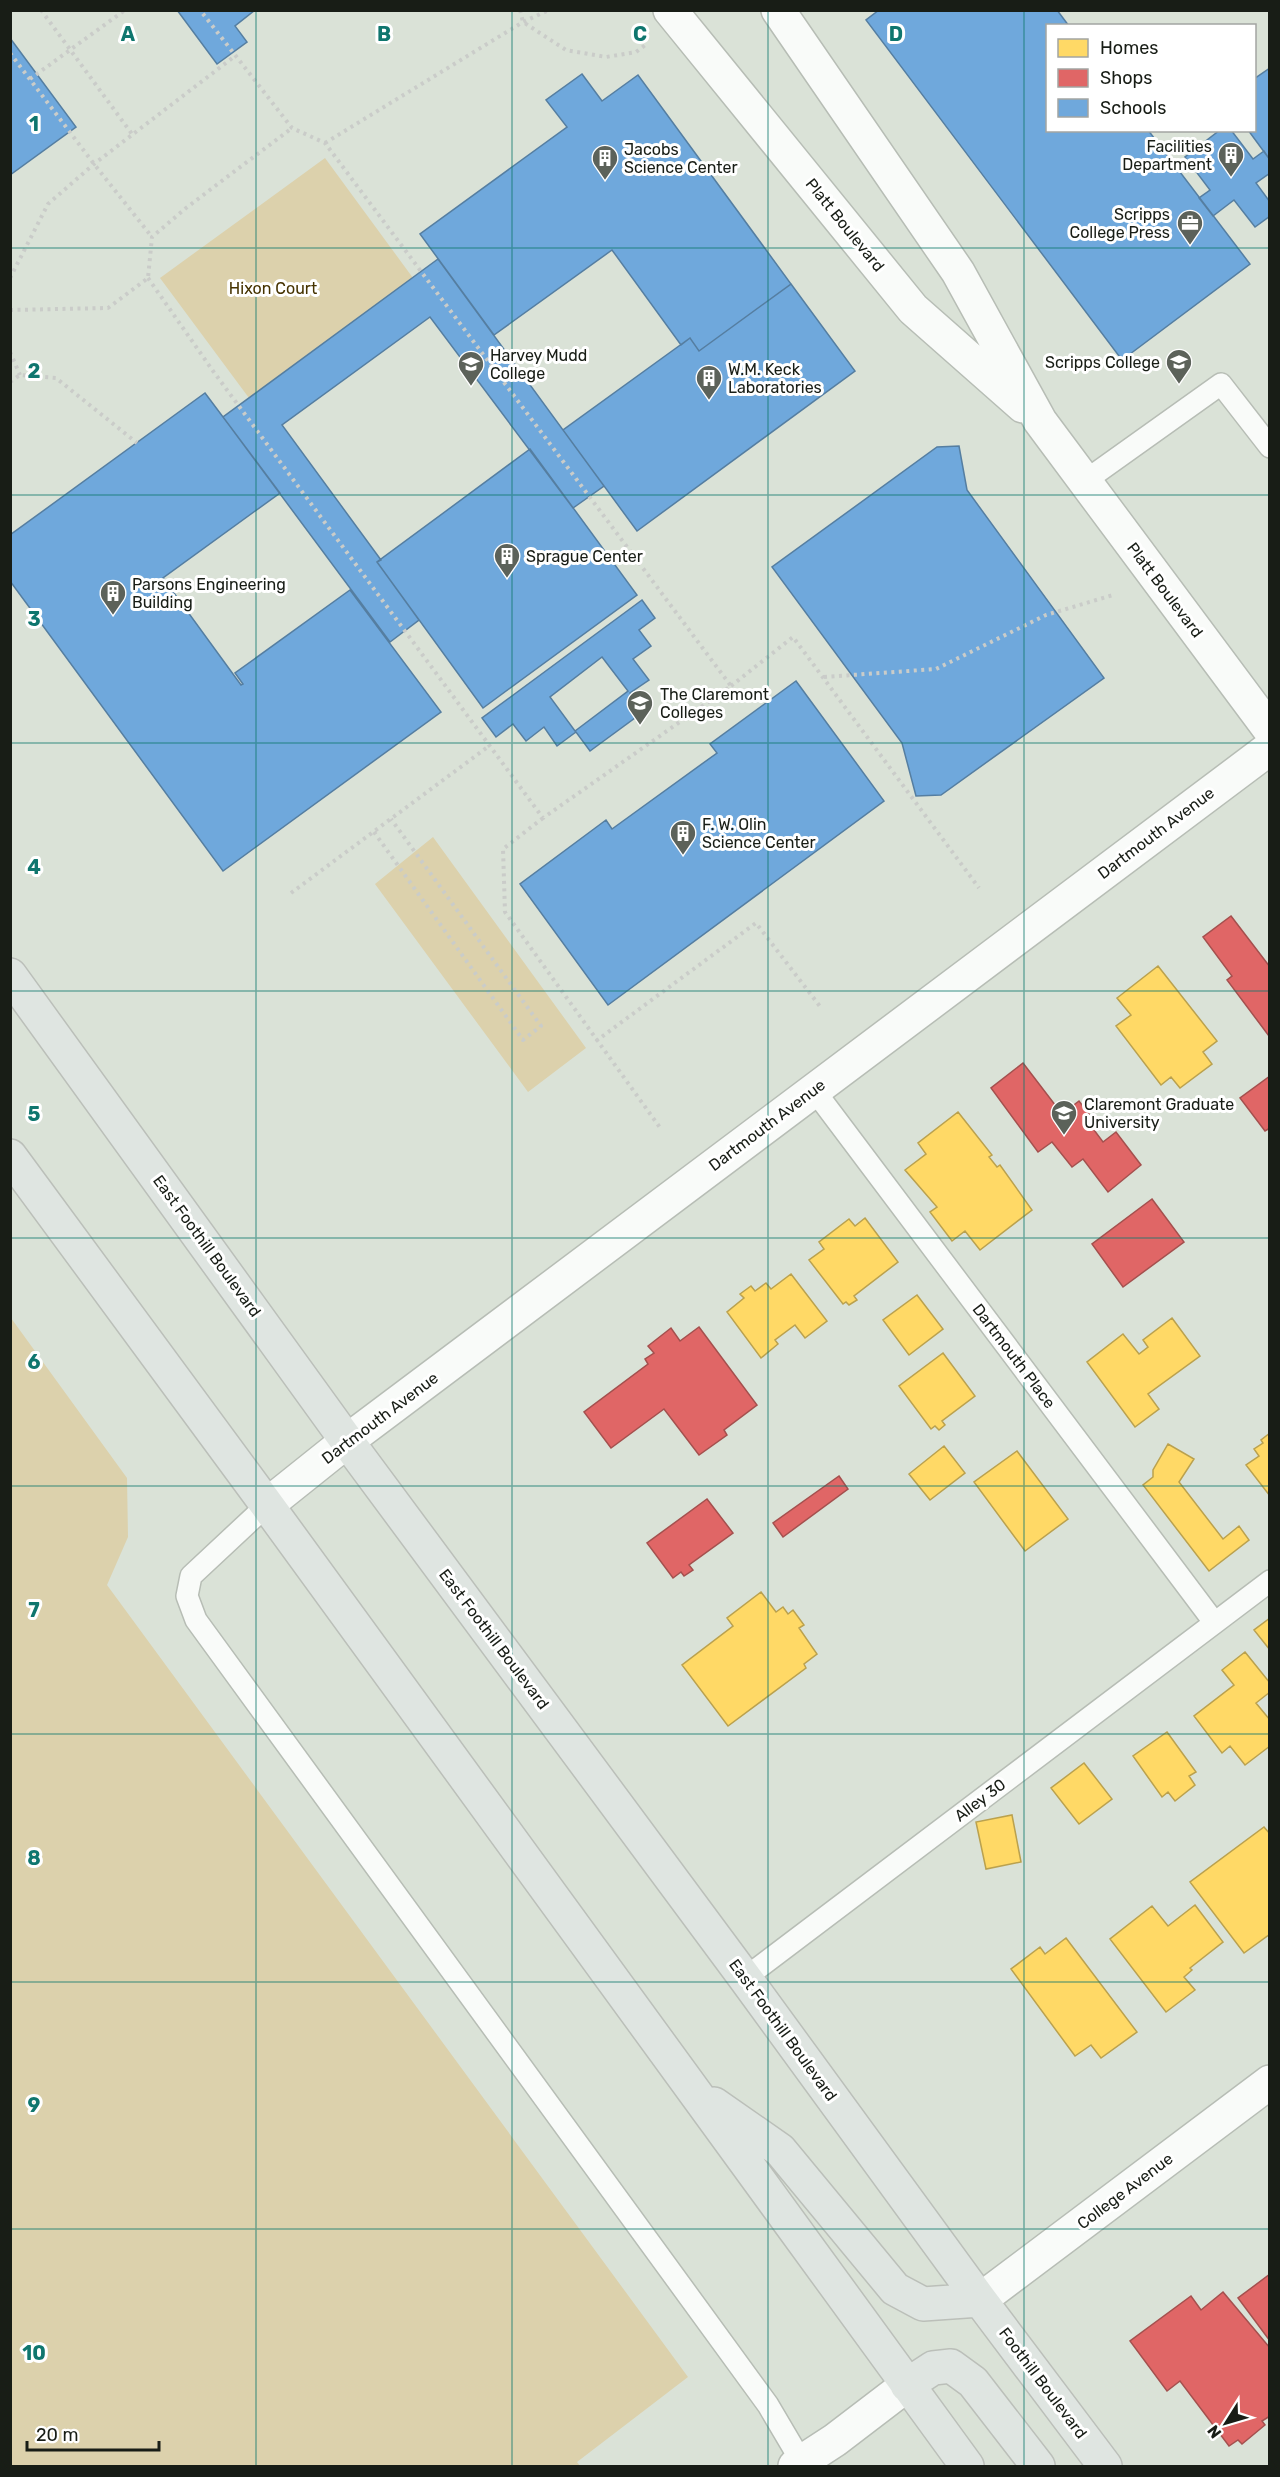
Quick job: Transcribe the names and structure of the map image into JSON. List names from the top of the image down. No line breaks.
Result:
{"streets":{"main road":["East Foothill Boulevard","Foothill Boulevard"],"street":["Platt Boulevard","Dartmouth Avenue","College Avenue"],"lane":["Dartmouth Place","Alley 30"]},"crossings":[["Dartmouth Avenue","East Foothill Boulevard"],["Dartmouth Avenue","Dartmouth Place"],["East Foothill Boulevard","Alley 30"],["East Foothill Boulevard","College Avenue"],["East Foothill Boulevard","Foothill Boulevard"],["Dartmouth Place","Alley 30"],["College Avenue","Foothill Boulevard"]],"parks":["Hixon Court"],"places":{"building":["Facilities Department","Jacobs Science Center","W.M. Keck Laboratories","Sprague Center","Parsons Engineering Building","F. W. Olin Science Center"],"office":["Scripps College Press"],"school or university":["Scripps College","Harvey Mudd College","The Claremont Colleges","Claremont Graduate University"]},"legend":["Homes","Shops","Schools"],"scale_bar":"20 m","north":"bottom left","grid":{"columns":["A","B","C","D"],"rows":["1","2","3","4","5","6","7","8","9","10"]}}
